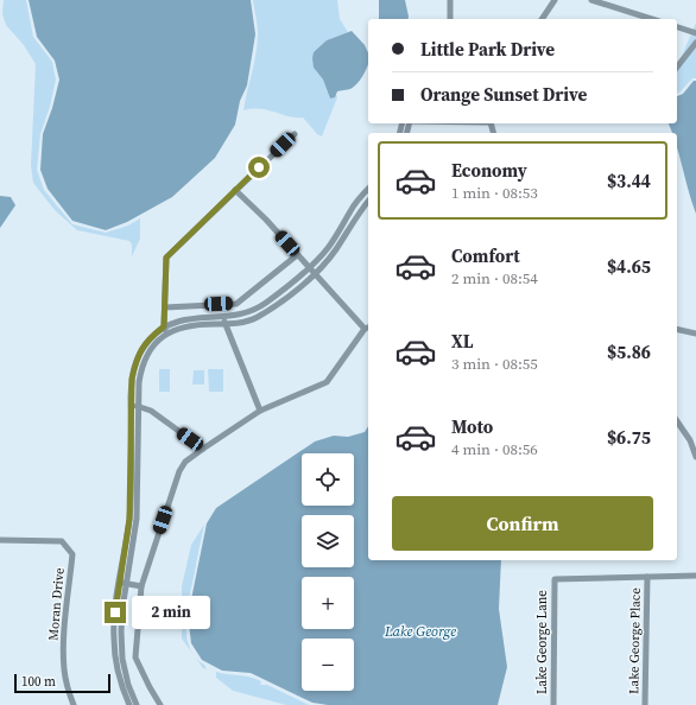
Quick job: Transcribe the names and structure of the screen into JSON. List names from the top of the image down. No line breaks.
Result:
{"streets":{"street":["Moran Drive","Lake George Place","Lake George Lane"]},"crossings":[["Lake George Place","Lake George Lane"]],"water":["Lake George"],"scale_bar":"100 m","page":{"banner":["Little Park Drive","Orange Sunset Drive"],"list":[{"name":"Economy","note":"1 min · 08:53","value":"$3.44"},{"name":"Comfort","note":"2 min · 08:54","value":"$4.65"},{"name":"XL","note":"3 min · 08:55","value":"$5.86"},{"name":"Moto","note":"4 min · 08:56","value":"$6.75"}],"map_buttons":["+","−"],"buttons":"Confirm","bubble":"2 min","scale":"100 m"}}
